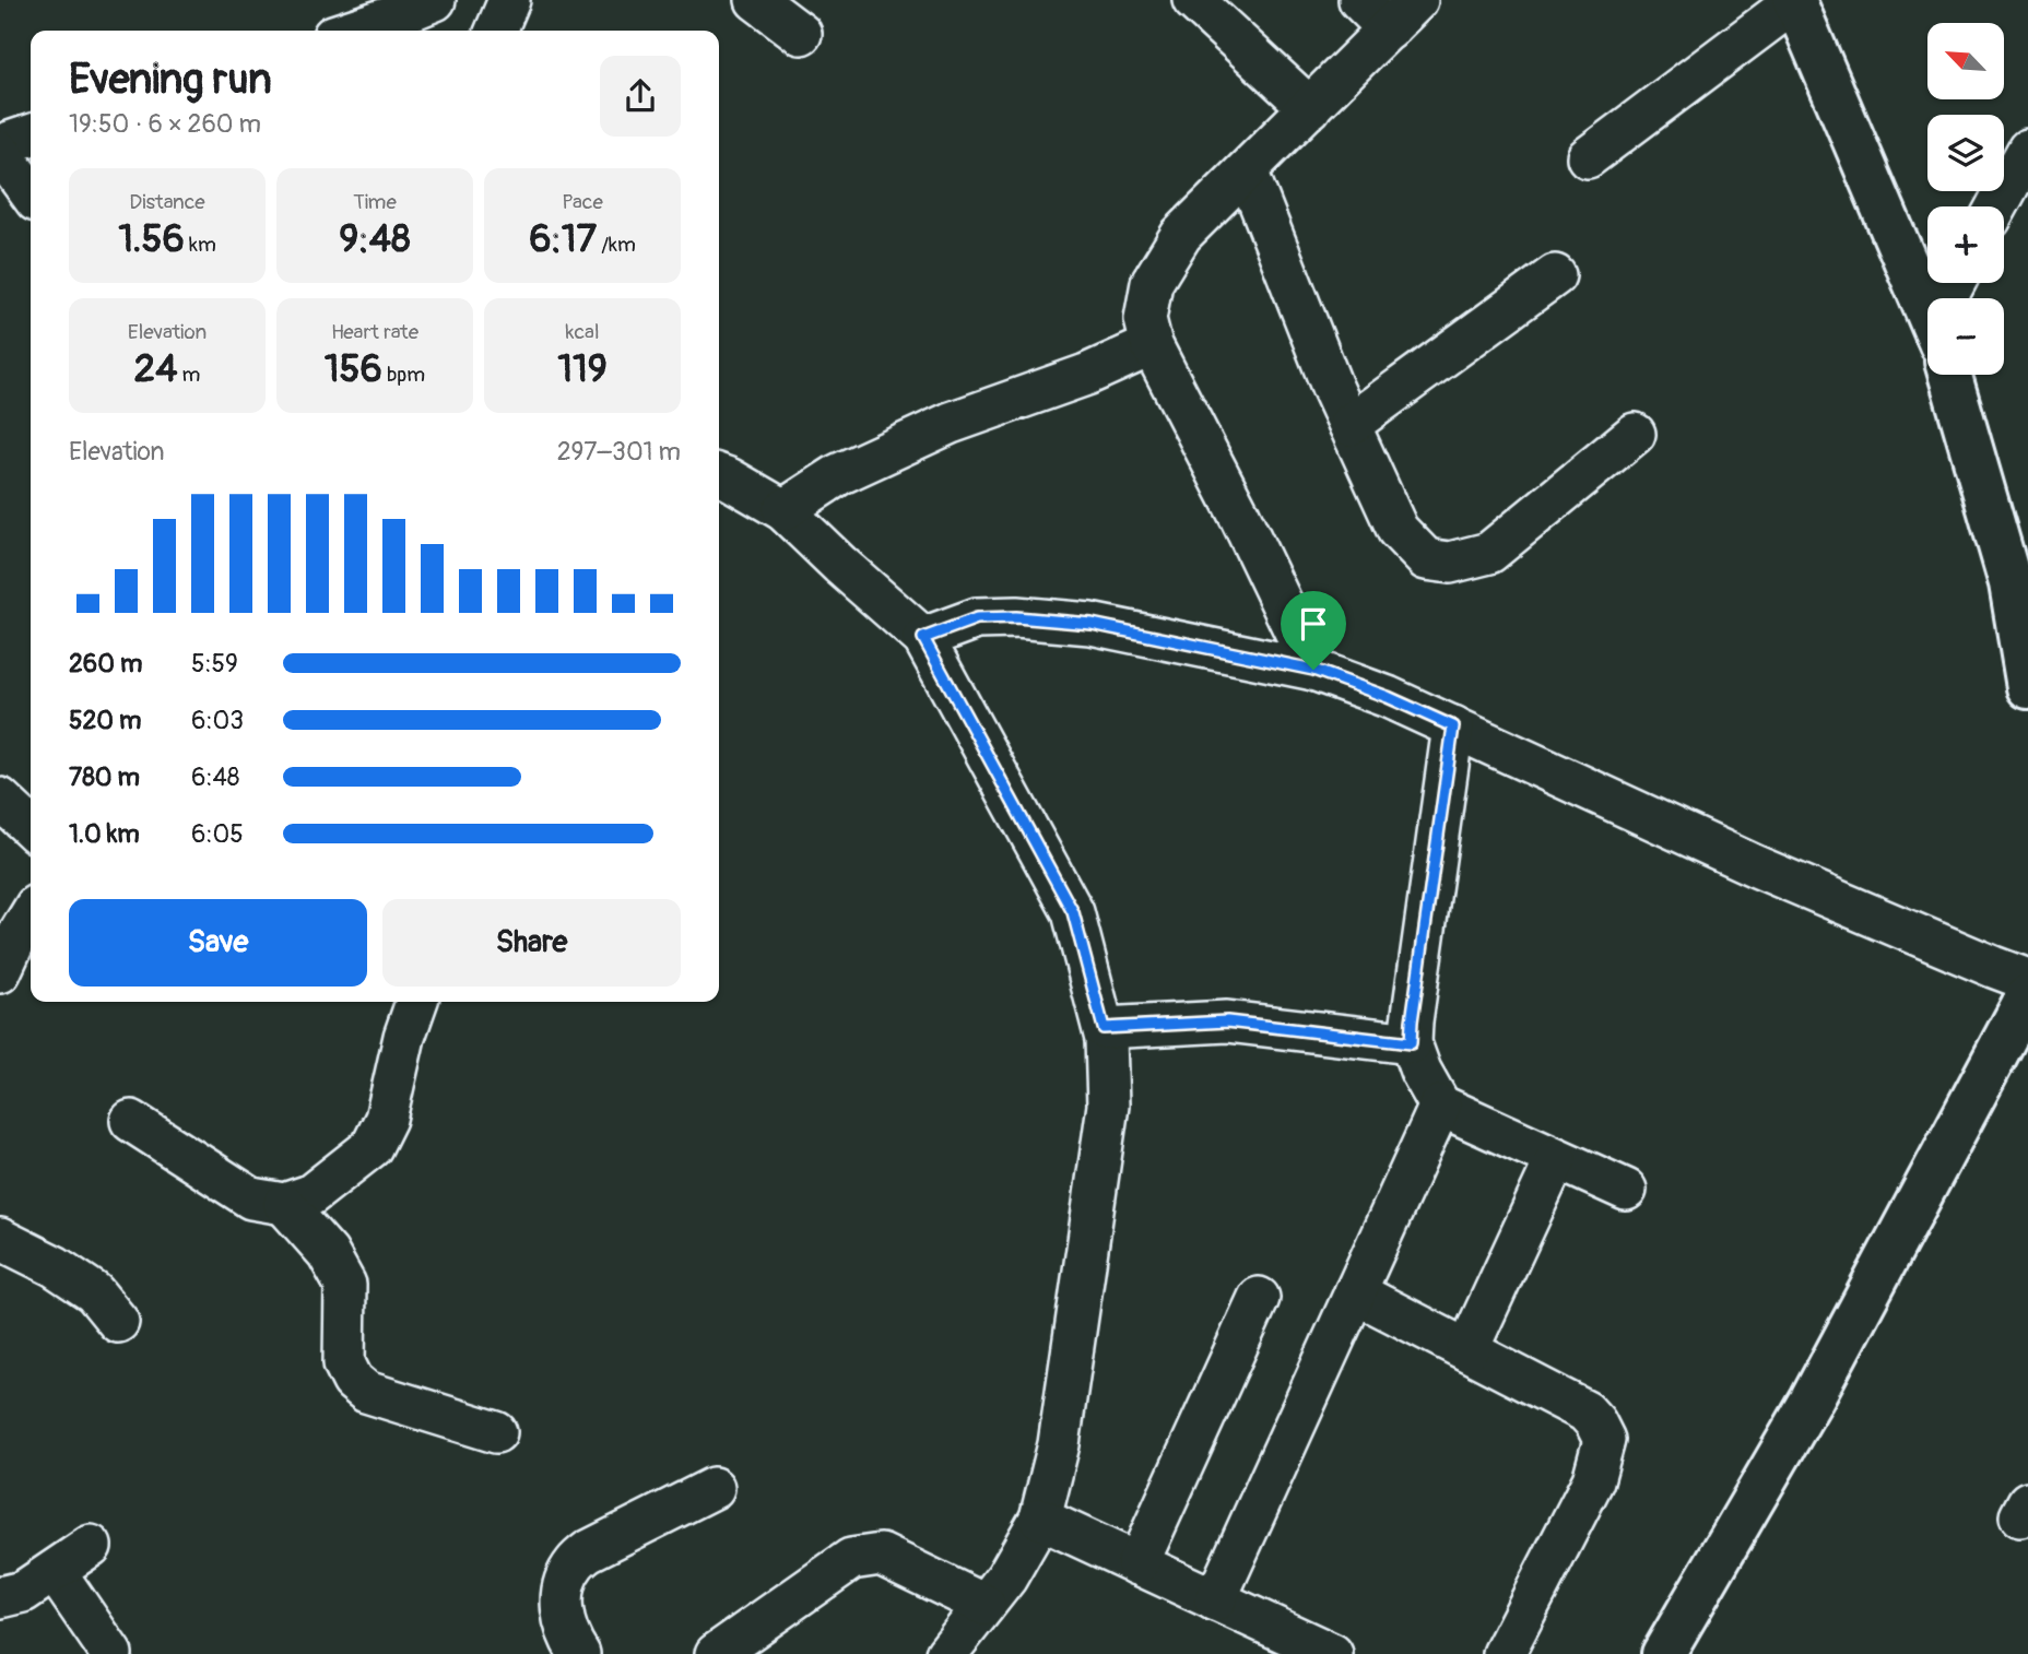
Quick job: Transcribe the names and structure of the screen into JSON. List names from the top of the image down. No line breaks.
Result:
{"north":"top left","page":{"map_buttons":["+","−"],"heading":["Evening run","19:50 · 6 × 260 m"],"stats":[["Distance","1.56 km"],["Time","9:48"],["Pace","6:17 /km"],["Elevation","24 m"],["Heart rate","156 bpm"],["kcal","119"]],"chart":["Elevation","297–301 m"],"list":[{"name":"260 m","note":"5:59"},{"name":"520 m","note":"6:03"},{"name":"780 m","note":"6:48"},{"name":"1.0 km","note":"6:05"}],"buttons":["Save","Share"]}}
